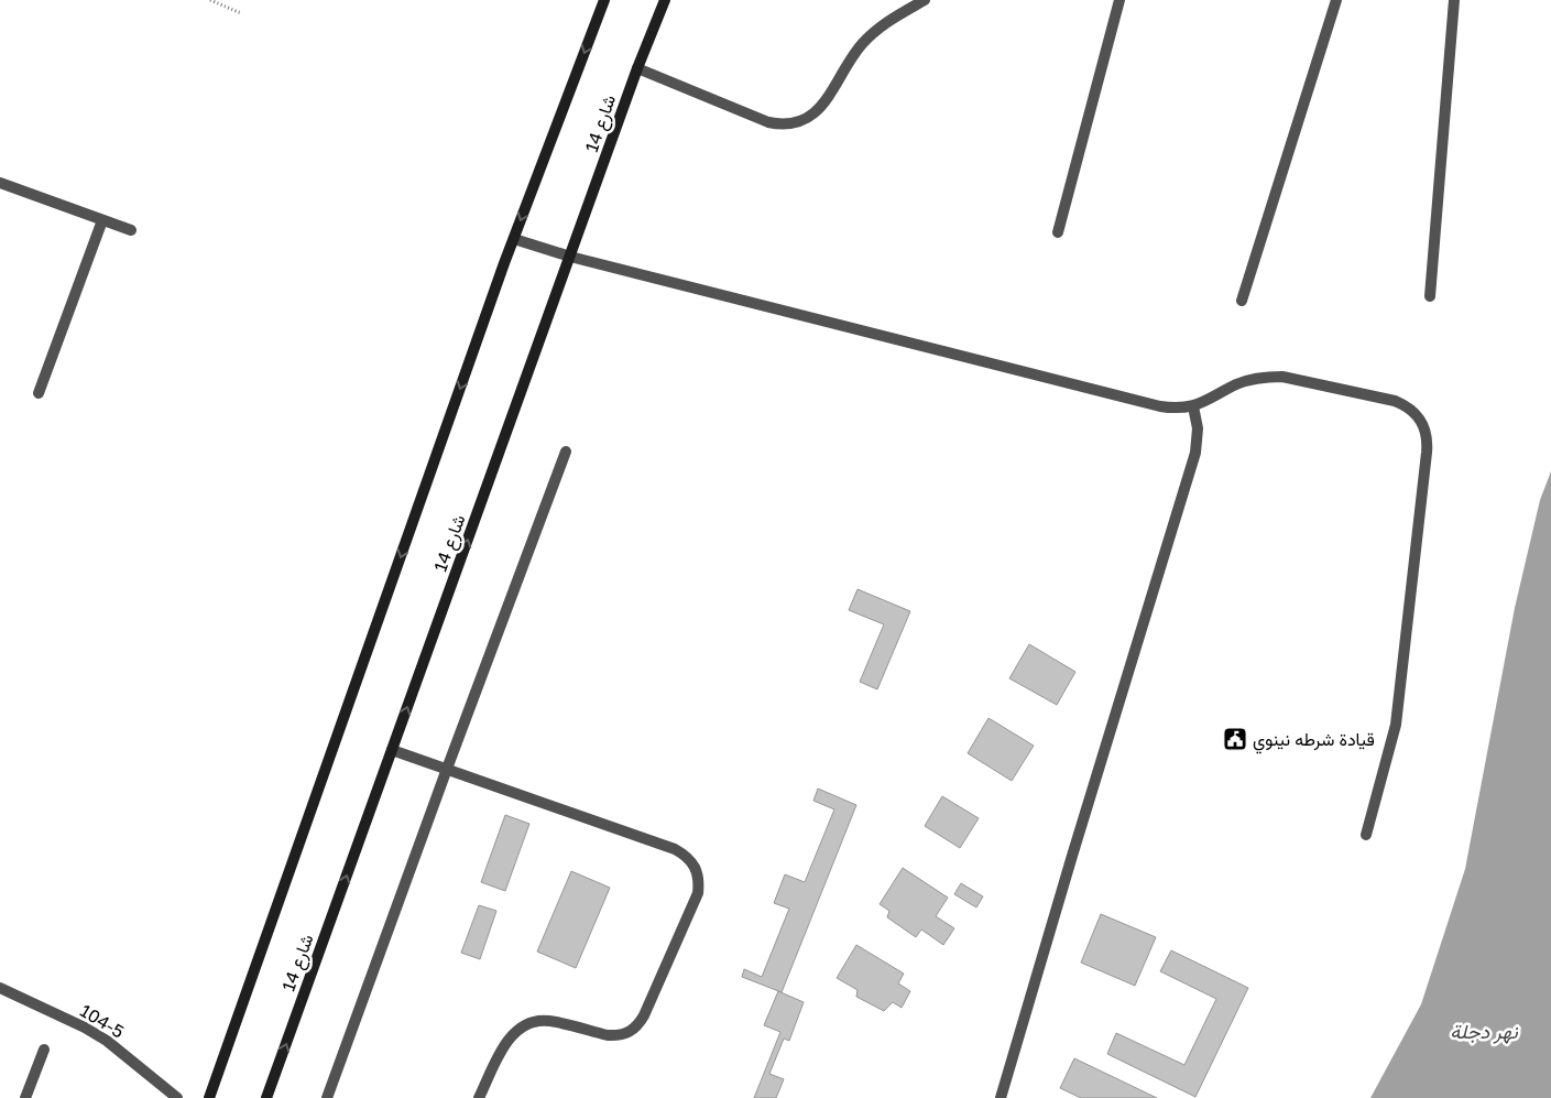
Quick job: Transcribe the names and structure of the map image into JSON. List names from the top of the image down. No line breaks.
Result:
{"streets":{"street":["شارع 14","104-5"]},"water":["نهر دجلة"],"places":{"public building":["قيادة شرطه نينوي"]}}
